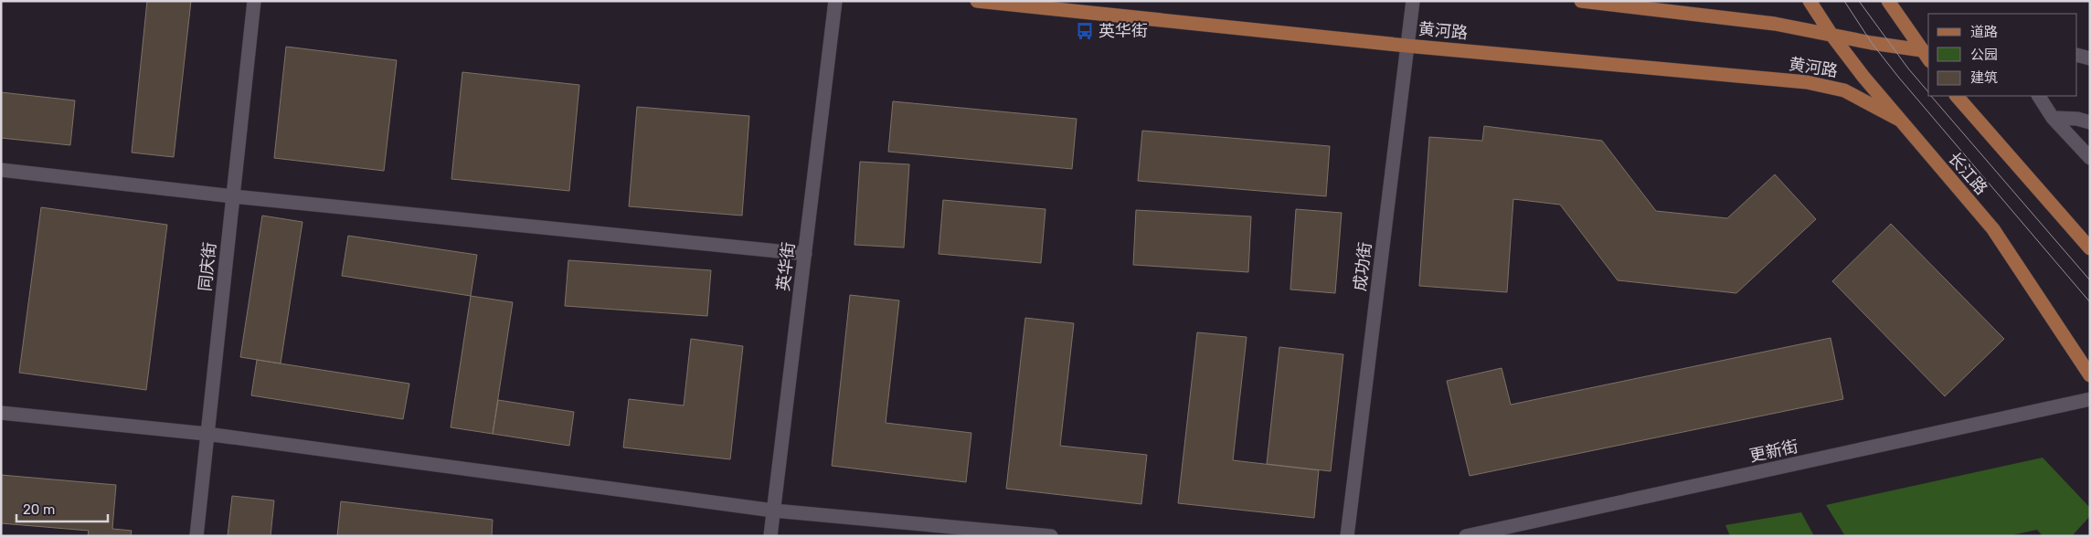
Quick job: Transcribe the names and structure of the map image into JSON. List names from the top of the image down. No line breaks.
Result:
{"streets":{"main road":["黄河路","长江路"],"street":["同庆街","英华街","成功街","更新街"]},"crossings":[["黄河路","长江路"],["黄河路","成功街"]],"places":{"bus stop":["英华街"]},"legend":["道路","公园","建筑"],"scale_bar":"20 m"}
